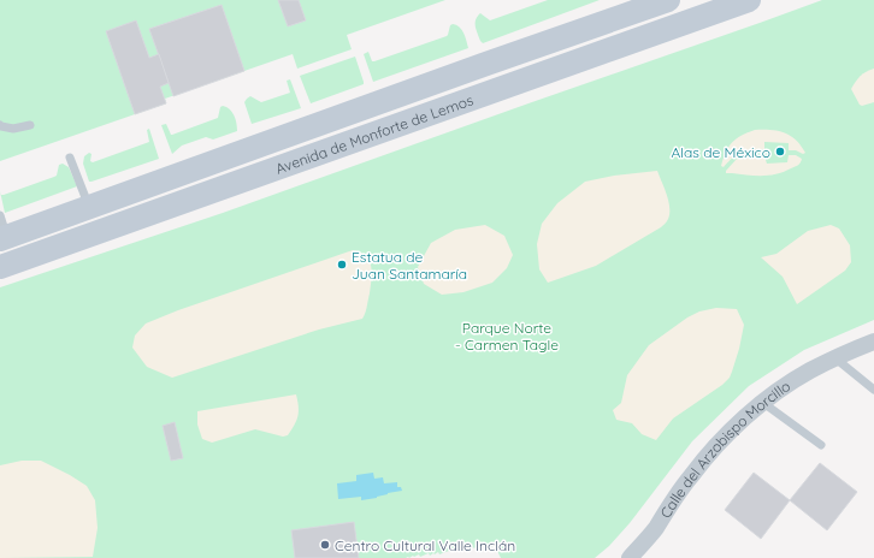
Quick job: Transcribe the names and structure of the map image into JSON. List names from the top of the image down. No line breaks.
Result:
{"streets":{"street":["Avenida de Monforte de Lemos","Calle del Arzobispo Morcillo"]},"parks":["Parque Norte - Carmen Tagle"],"places":["Alas de México","Estatua de Juan Santamaría","Centro Cultural Valle Inclán"]}
